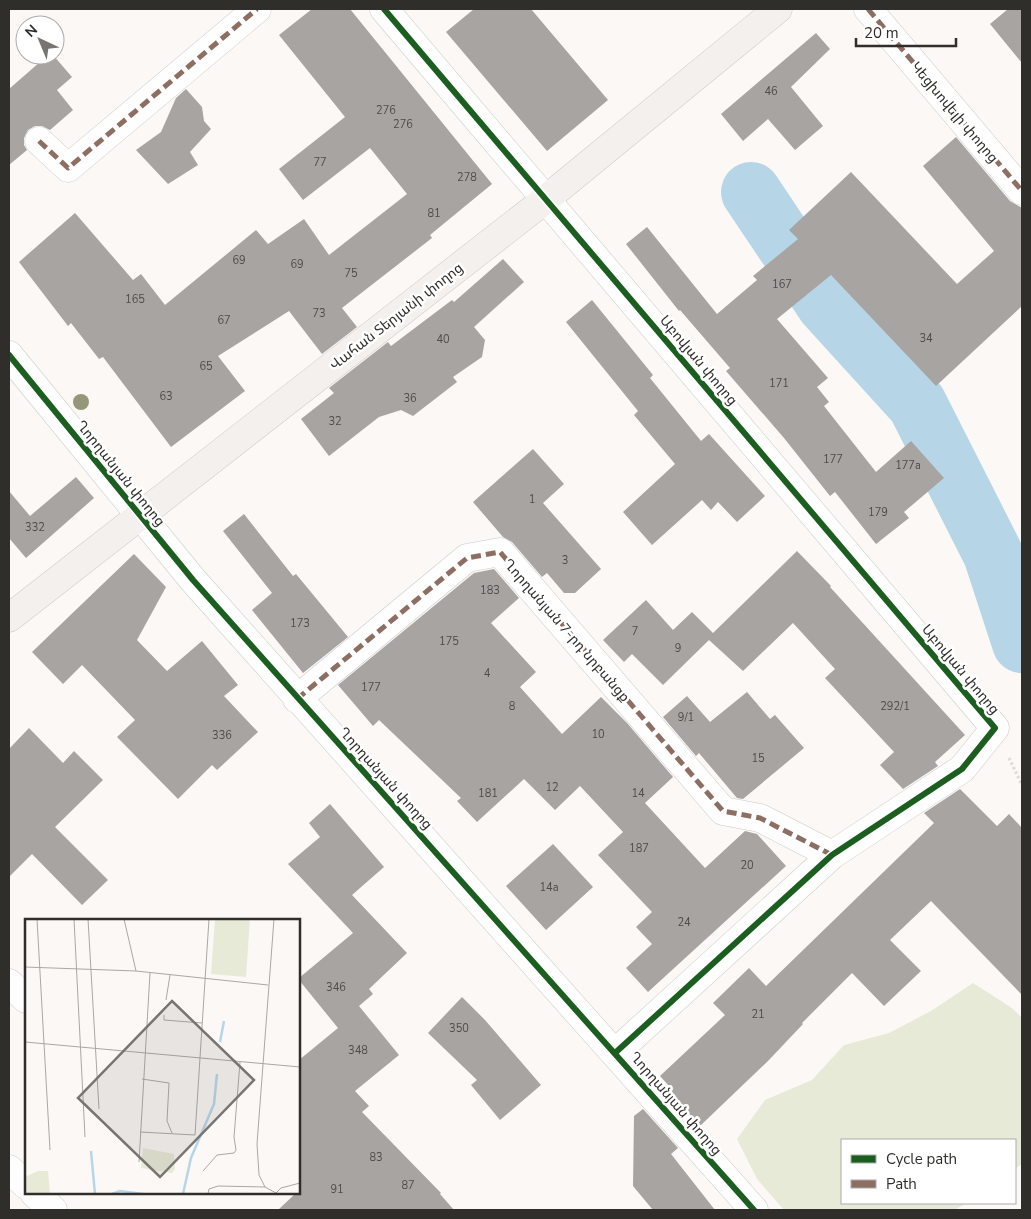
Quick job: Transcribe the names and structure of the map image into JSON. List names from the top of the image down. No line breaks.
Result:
{"streets":{"street":["Կեցխովելի փողոց","Վահան Տերյանի փողոց","Աբովյան փողոց","Ղորղանյան փողոց","Ղորղանյան 7-րդ նրբանցք"]},"crossings":[["Վահան Տերյանի փողոց","Աբովյան փողոց"],["Վահան Տերյանի փողոց","Ղորղանյան փողոց"],["Աբովյան փողոց","Ղորղանյան 7-րդ նրբանցք"],["Ղորղանյան փողոց","Ղորղանյան 7-րդ նրբանցք"]],"house_numbers":["46","276","276","77","278","81","69","69","75","167","165","73","67","34","40","65","171","63","36","32","177","177a","1","179","332","3","183","173","7","175","9","4","177","8","292/1","9/1","10","336","15","12","181","14","187","20","14a","24","346","21","350","348","83","87","91"],"legend":["Cycle path","Path"],"scale_bar":"20 m","north":"top left"}
